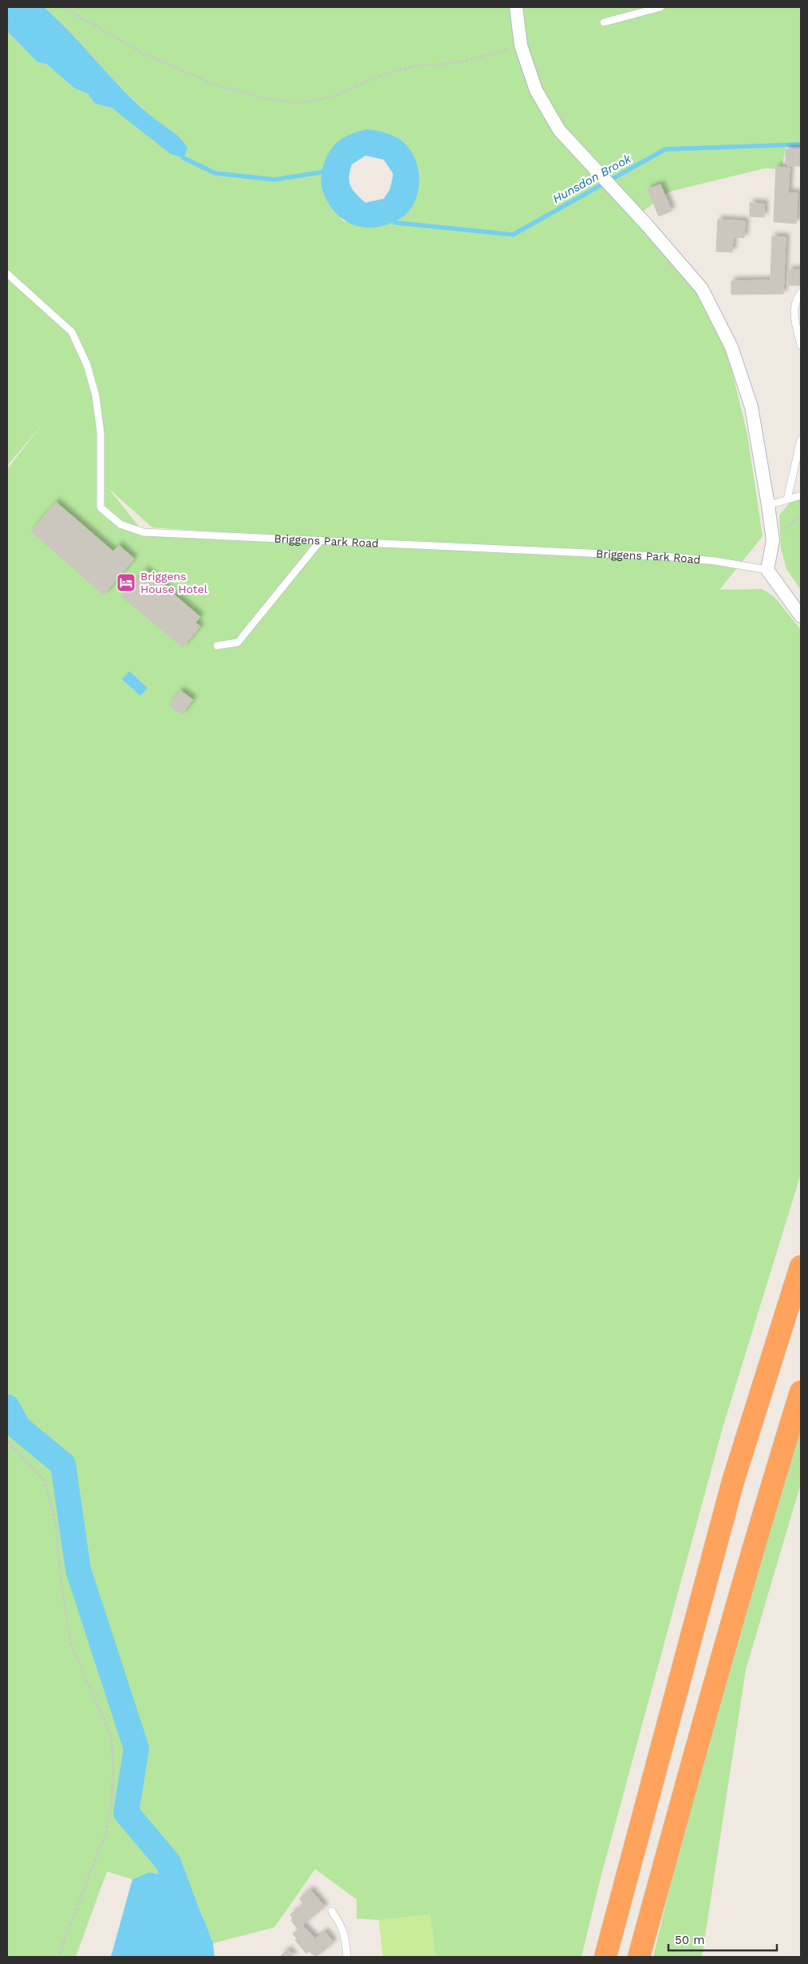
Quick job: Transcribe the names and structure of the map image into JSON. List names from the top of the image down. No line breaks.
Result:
{"streets":{"lane":["Briggens Park Road"]},"water":["Hunsdon Brook"],"places":{"hotel":["Briggens House Hotel"]},"scale_bar":"50 m"}
